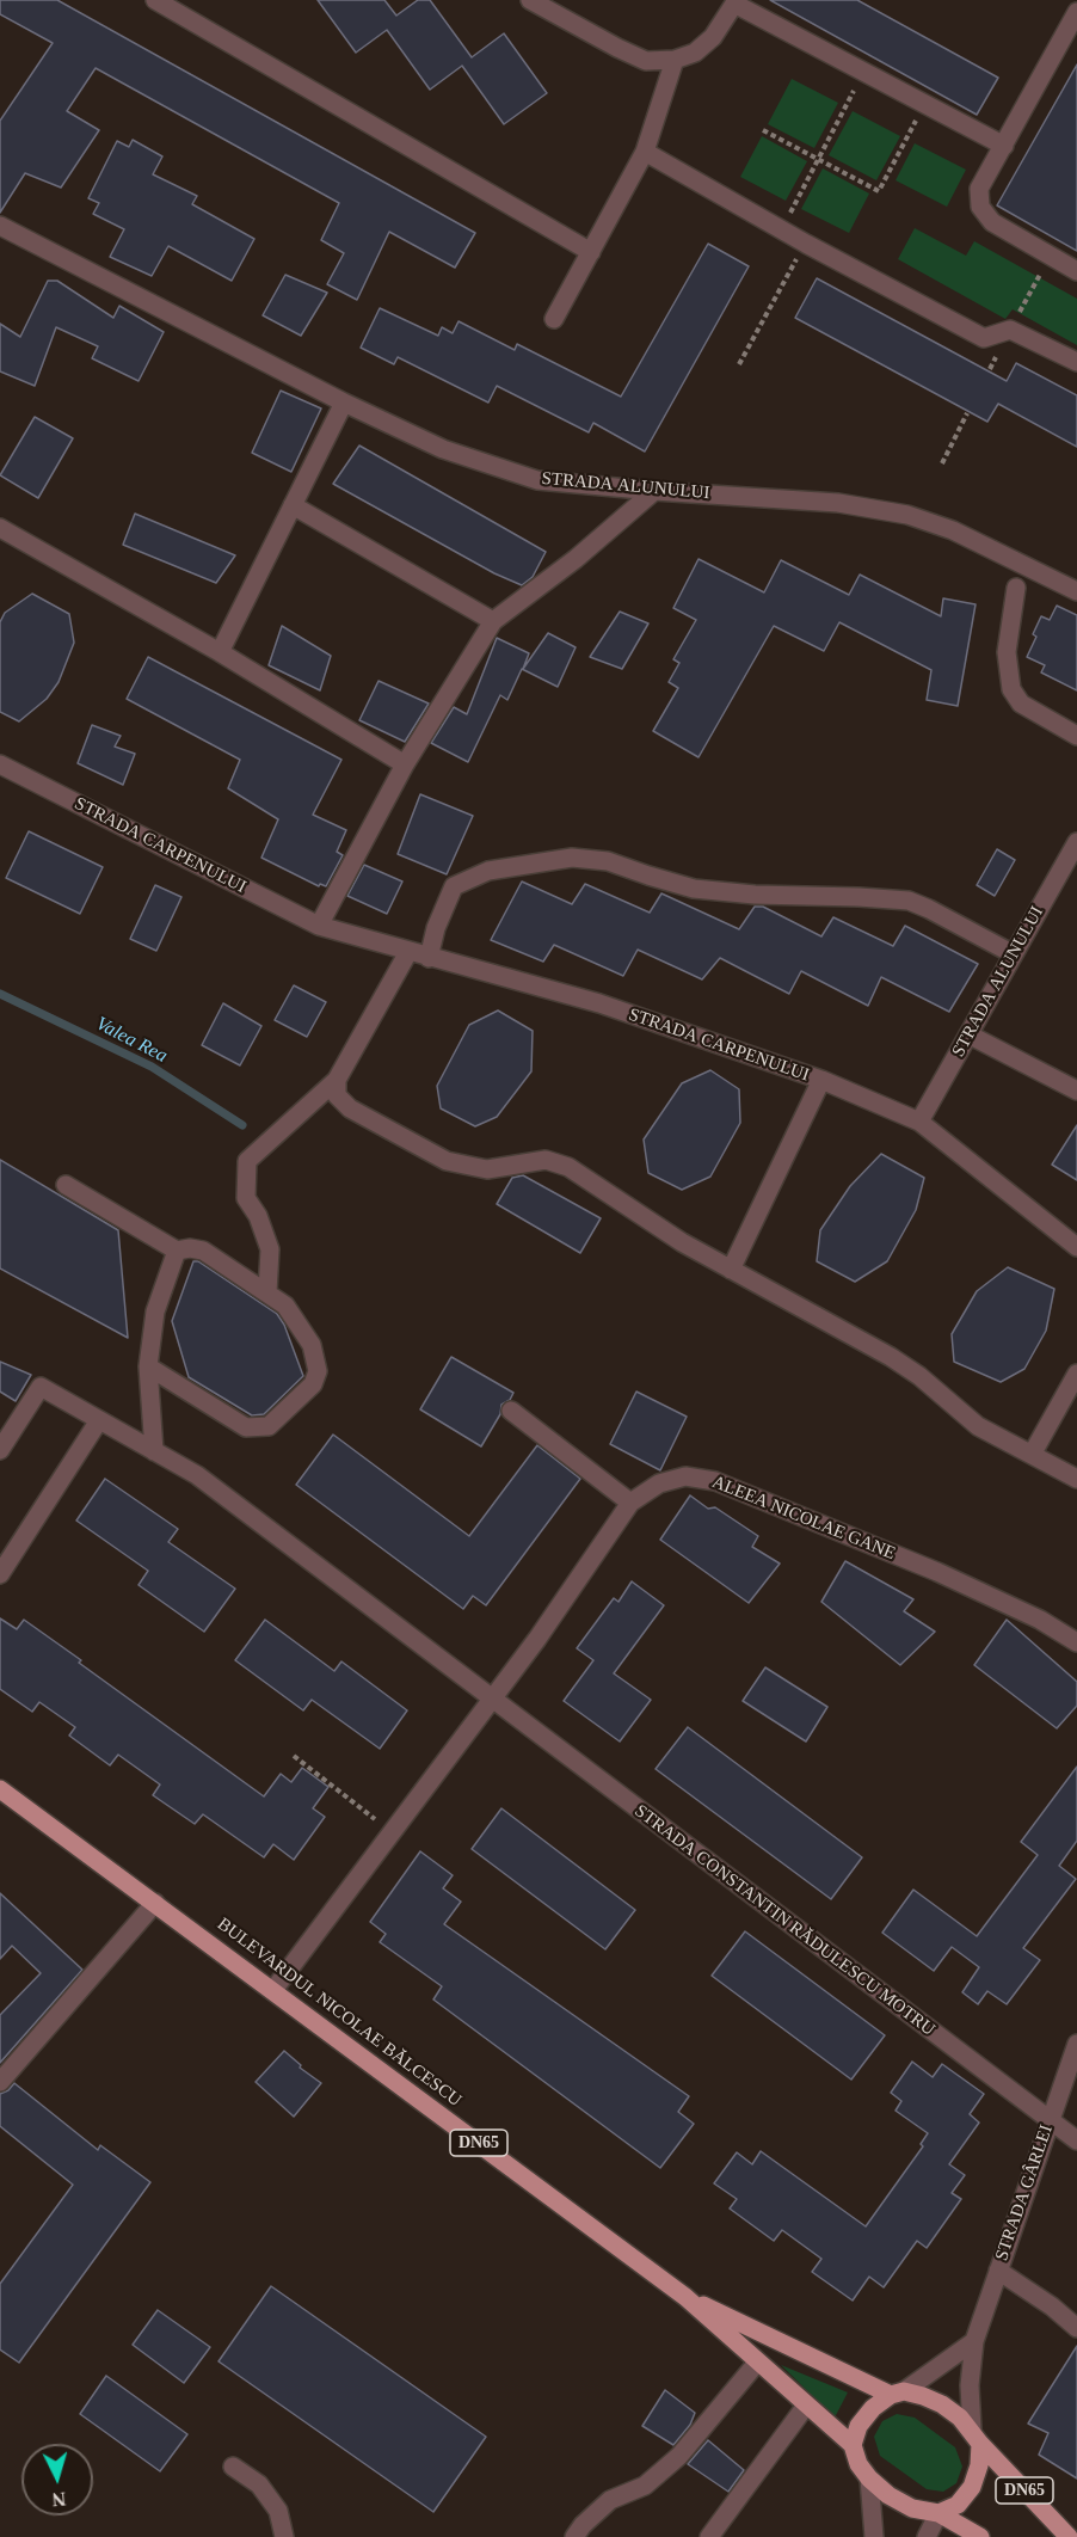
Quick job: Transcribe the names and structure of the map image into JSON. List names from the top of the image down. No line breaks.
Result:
{"streets":{"main road":["BULEVARDUL NICOLAE BĂLCESCU","DN65"],"street":["STRADA ALUNULUI","STRADA CARPENULUI","ALEEA NICOLAE GANE","STRADA CONSTANTIN RĂDULESCU MOTRU","STRADA GÂRLEI"]},"crossings":[["STRADA ALUNULUI","STRADA CARPENULUI"],["ALEEA NICOLAE GANE","STRADA CONSTANTIN RĂDULESCU MOTRU"],["STRADA CONSTANTIN RĂDULESCU MOTRU","STRADA GÂRLEI"],["BULEVARDUL NICOLAE BĂLCESCU","DN65"],["BULEVARDUL NICOLAE BĂLCESCU","STRADA GÂRLEI"],["DN65","STRADA GÂRLEI"]],"water":["Valea Rea"],"north":"bottom"}
